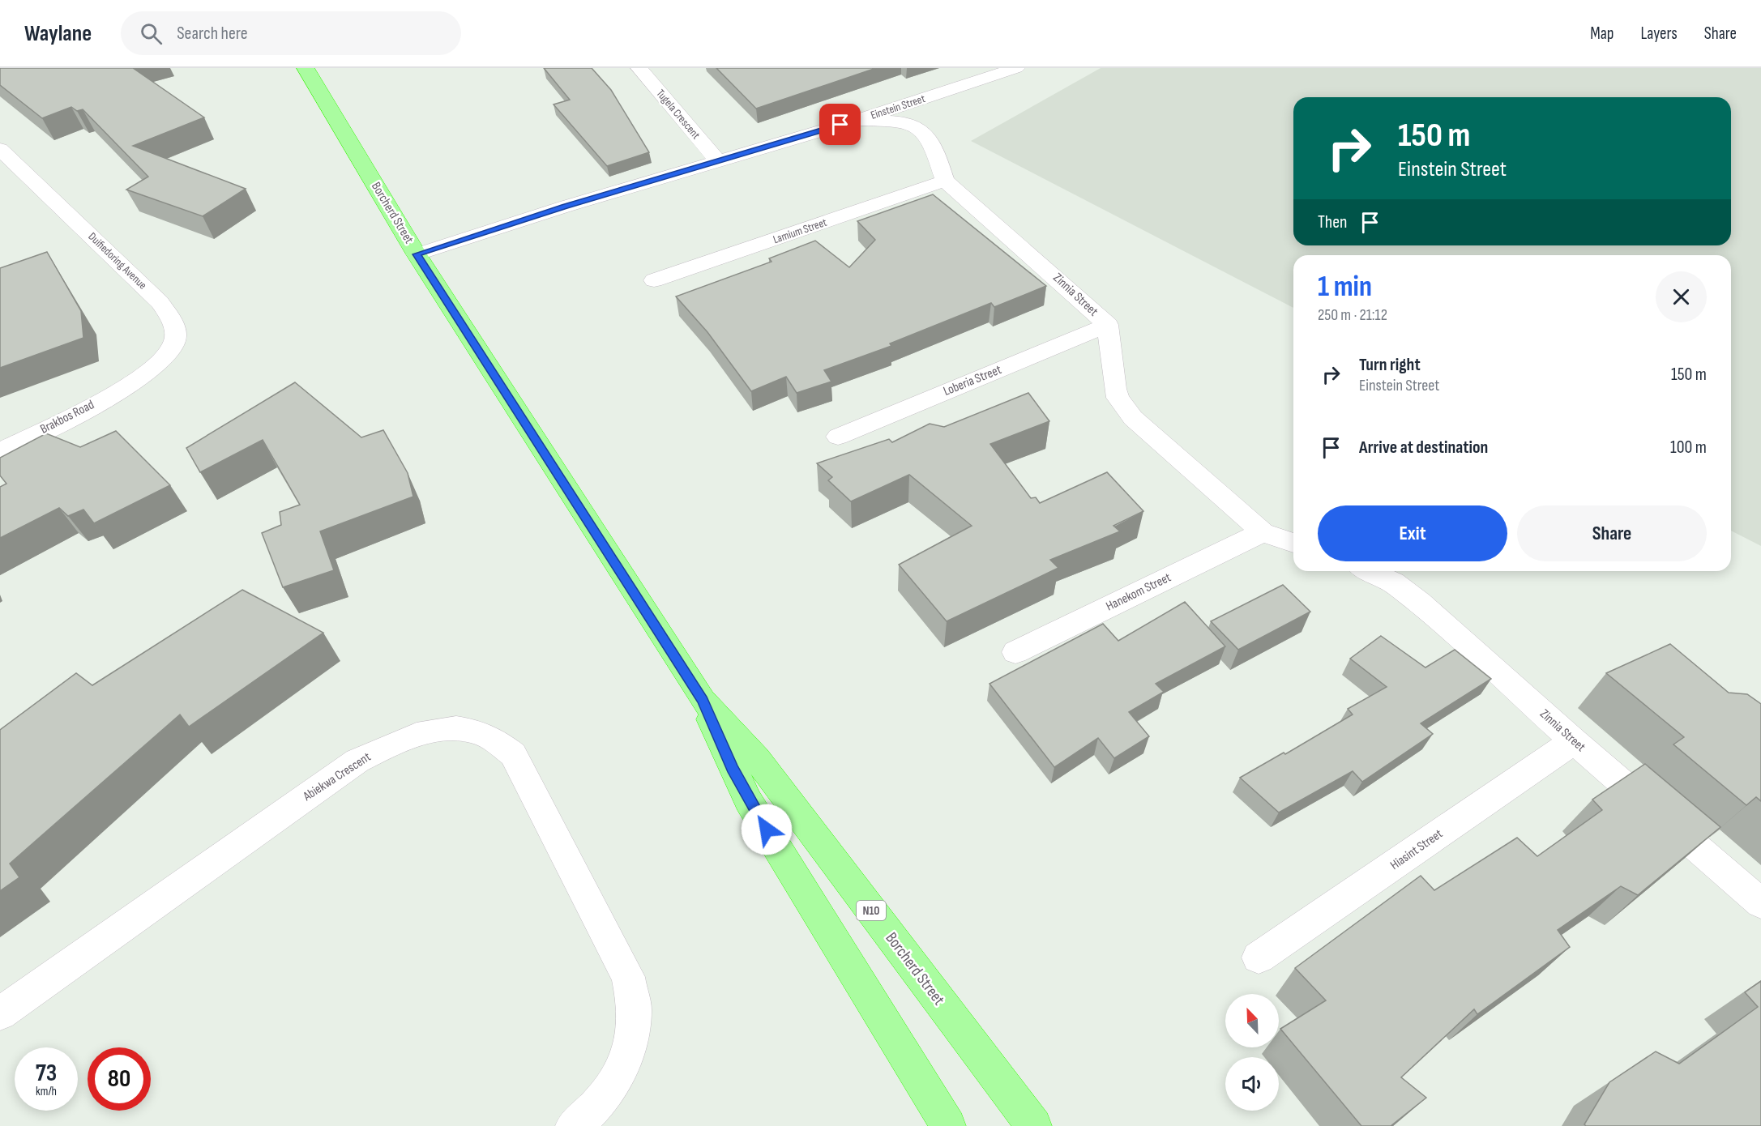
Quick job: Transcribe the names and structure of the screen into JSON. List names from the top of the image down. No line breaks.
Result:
{"streets":{"highway":["Borcherd Street","N10"],"street":["Einstein Street","Tugela Crescent","Lamium Street","Duifiedoring Avenue","Zinnia Street","Loberia Street","Brakbos Road","Hanekom Street","Abiekwa Crescent","Hiasint Street"]},"crossings":[["Einstein Street","Tugela Crescent"],["Einstein Street","Borcherd Street"],["Lamium Street","Zinnia Street"],["Duifiedoring Avenue","Brakbos Road"],["Zinnia Street","Loberia Street"],["Zinnia Street","Hanekom Street"],["Zinnia Street","Hiasint Street"]],"north":"top left","page":{"header":"Waylane","search":"Search here","nav":["Map","Layers","Share"],"turn":["150 m","Einstein Street"],"then":"Then","heading":["1 min","250 m · 21:12"],"list":[{"name":"Turn right","note":"Einstein Street","value":"150 m"},{"name":"Arrive at destination","value":"100 m"}],"buttons":["Exit","Share"],"speed":"73 km/h","limit":"80"}}
